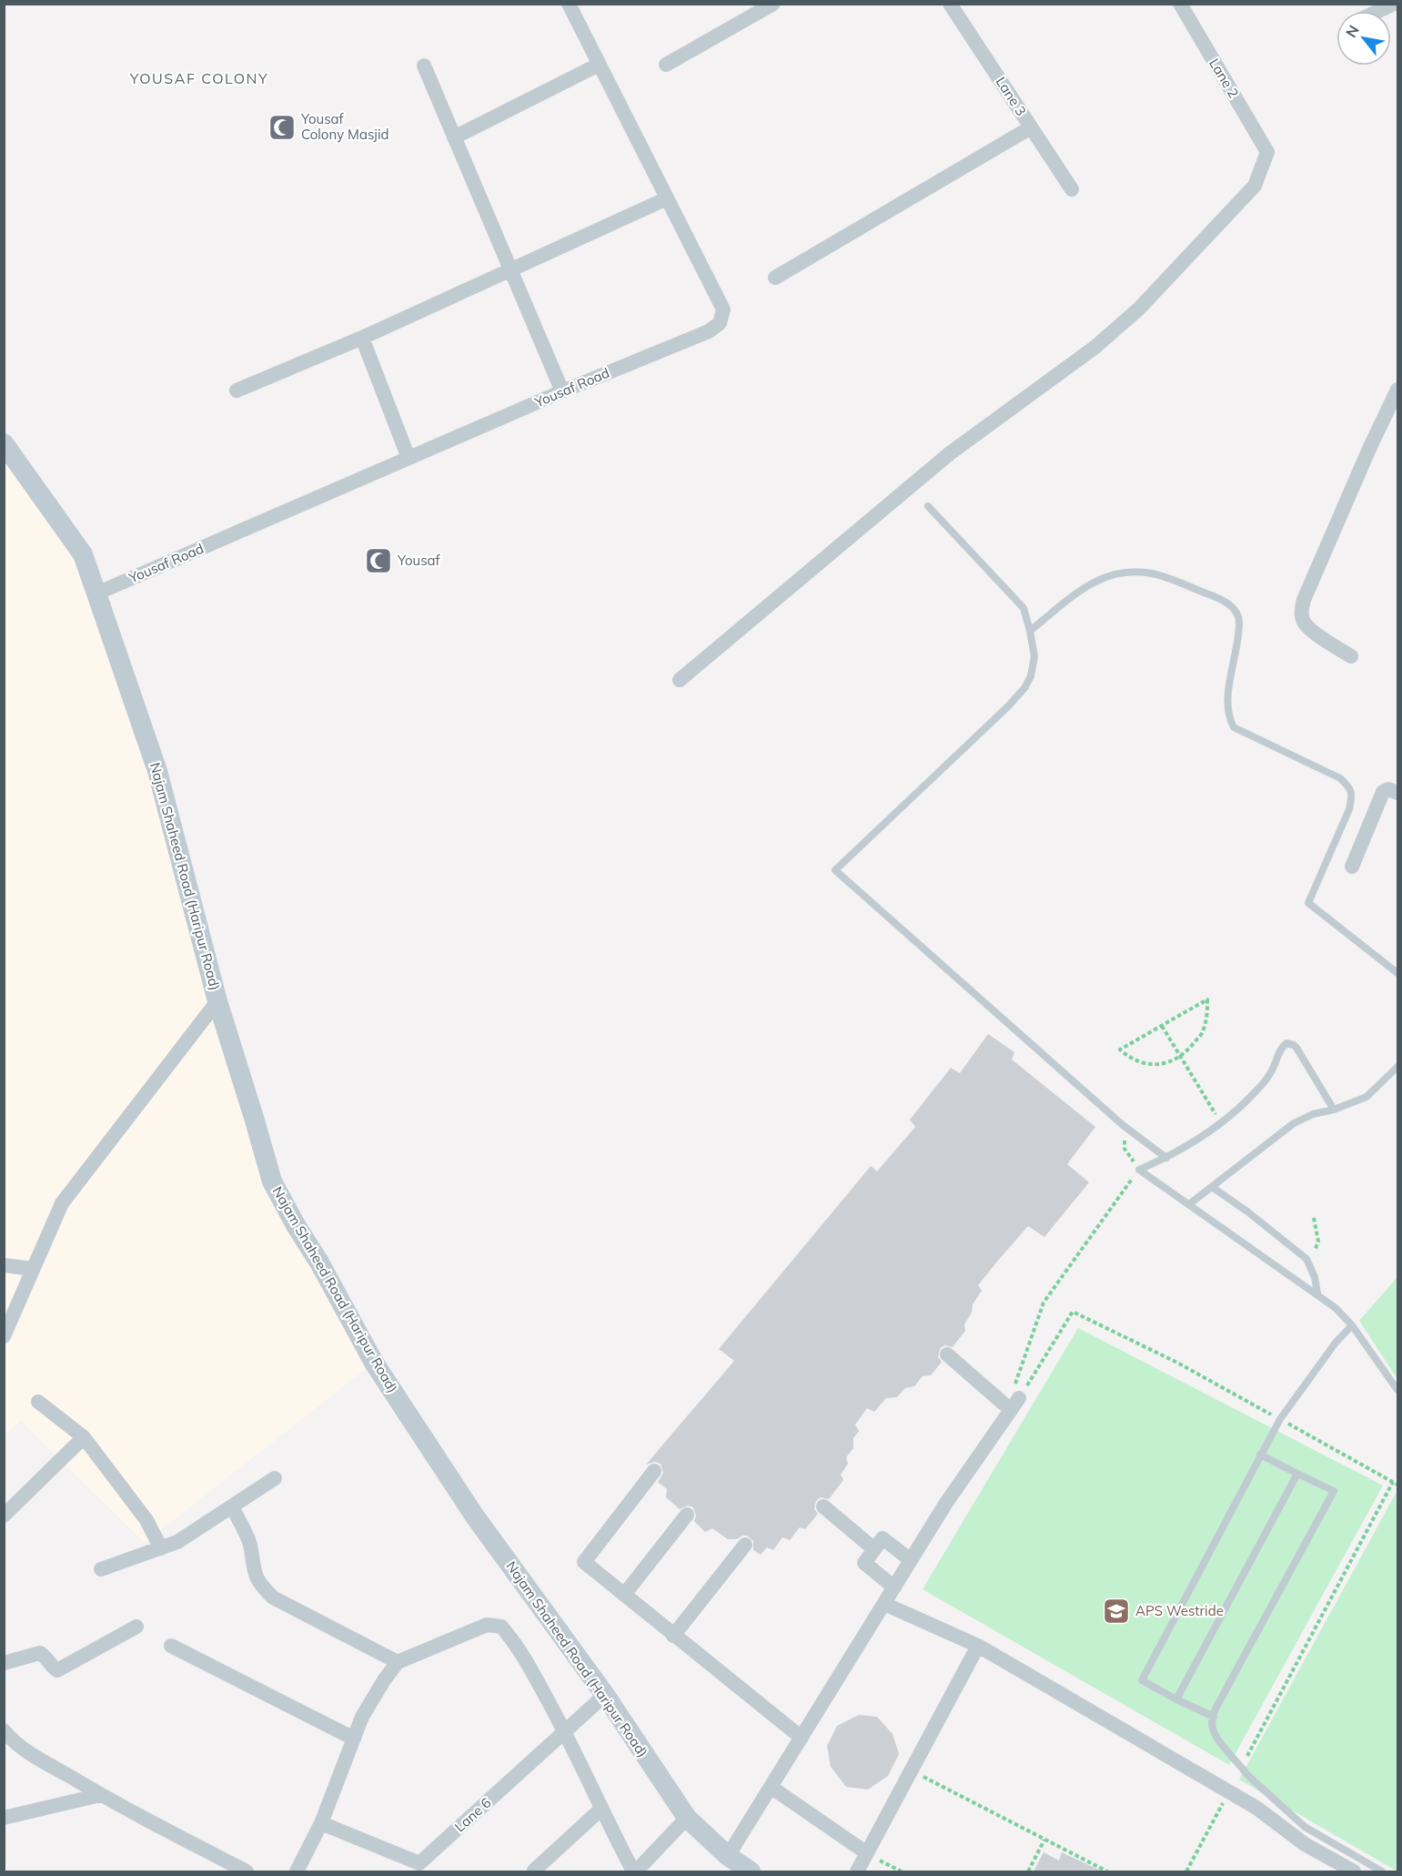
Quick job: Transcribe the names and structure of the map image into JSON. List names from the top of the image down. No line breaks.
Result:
{"streets":{"main road":["Najam Shaheed Road (Haripur Road)"],"street":["Lane 2","Lane 3","Yousaf Road","Lane 6"]},"crossings":[["Yousaf Road","Najam Shaheed Road (Haripur Road)"],["Najam Shaheed Road (Haripur Road)","Lane 6"]],"districts":["YOUSAF COLONY"],"places":{"mosque":["Yousaf Colony Masjid","Yousaf"],"school or university":["APS Westride"]},"north":"top left"}
